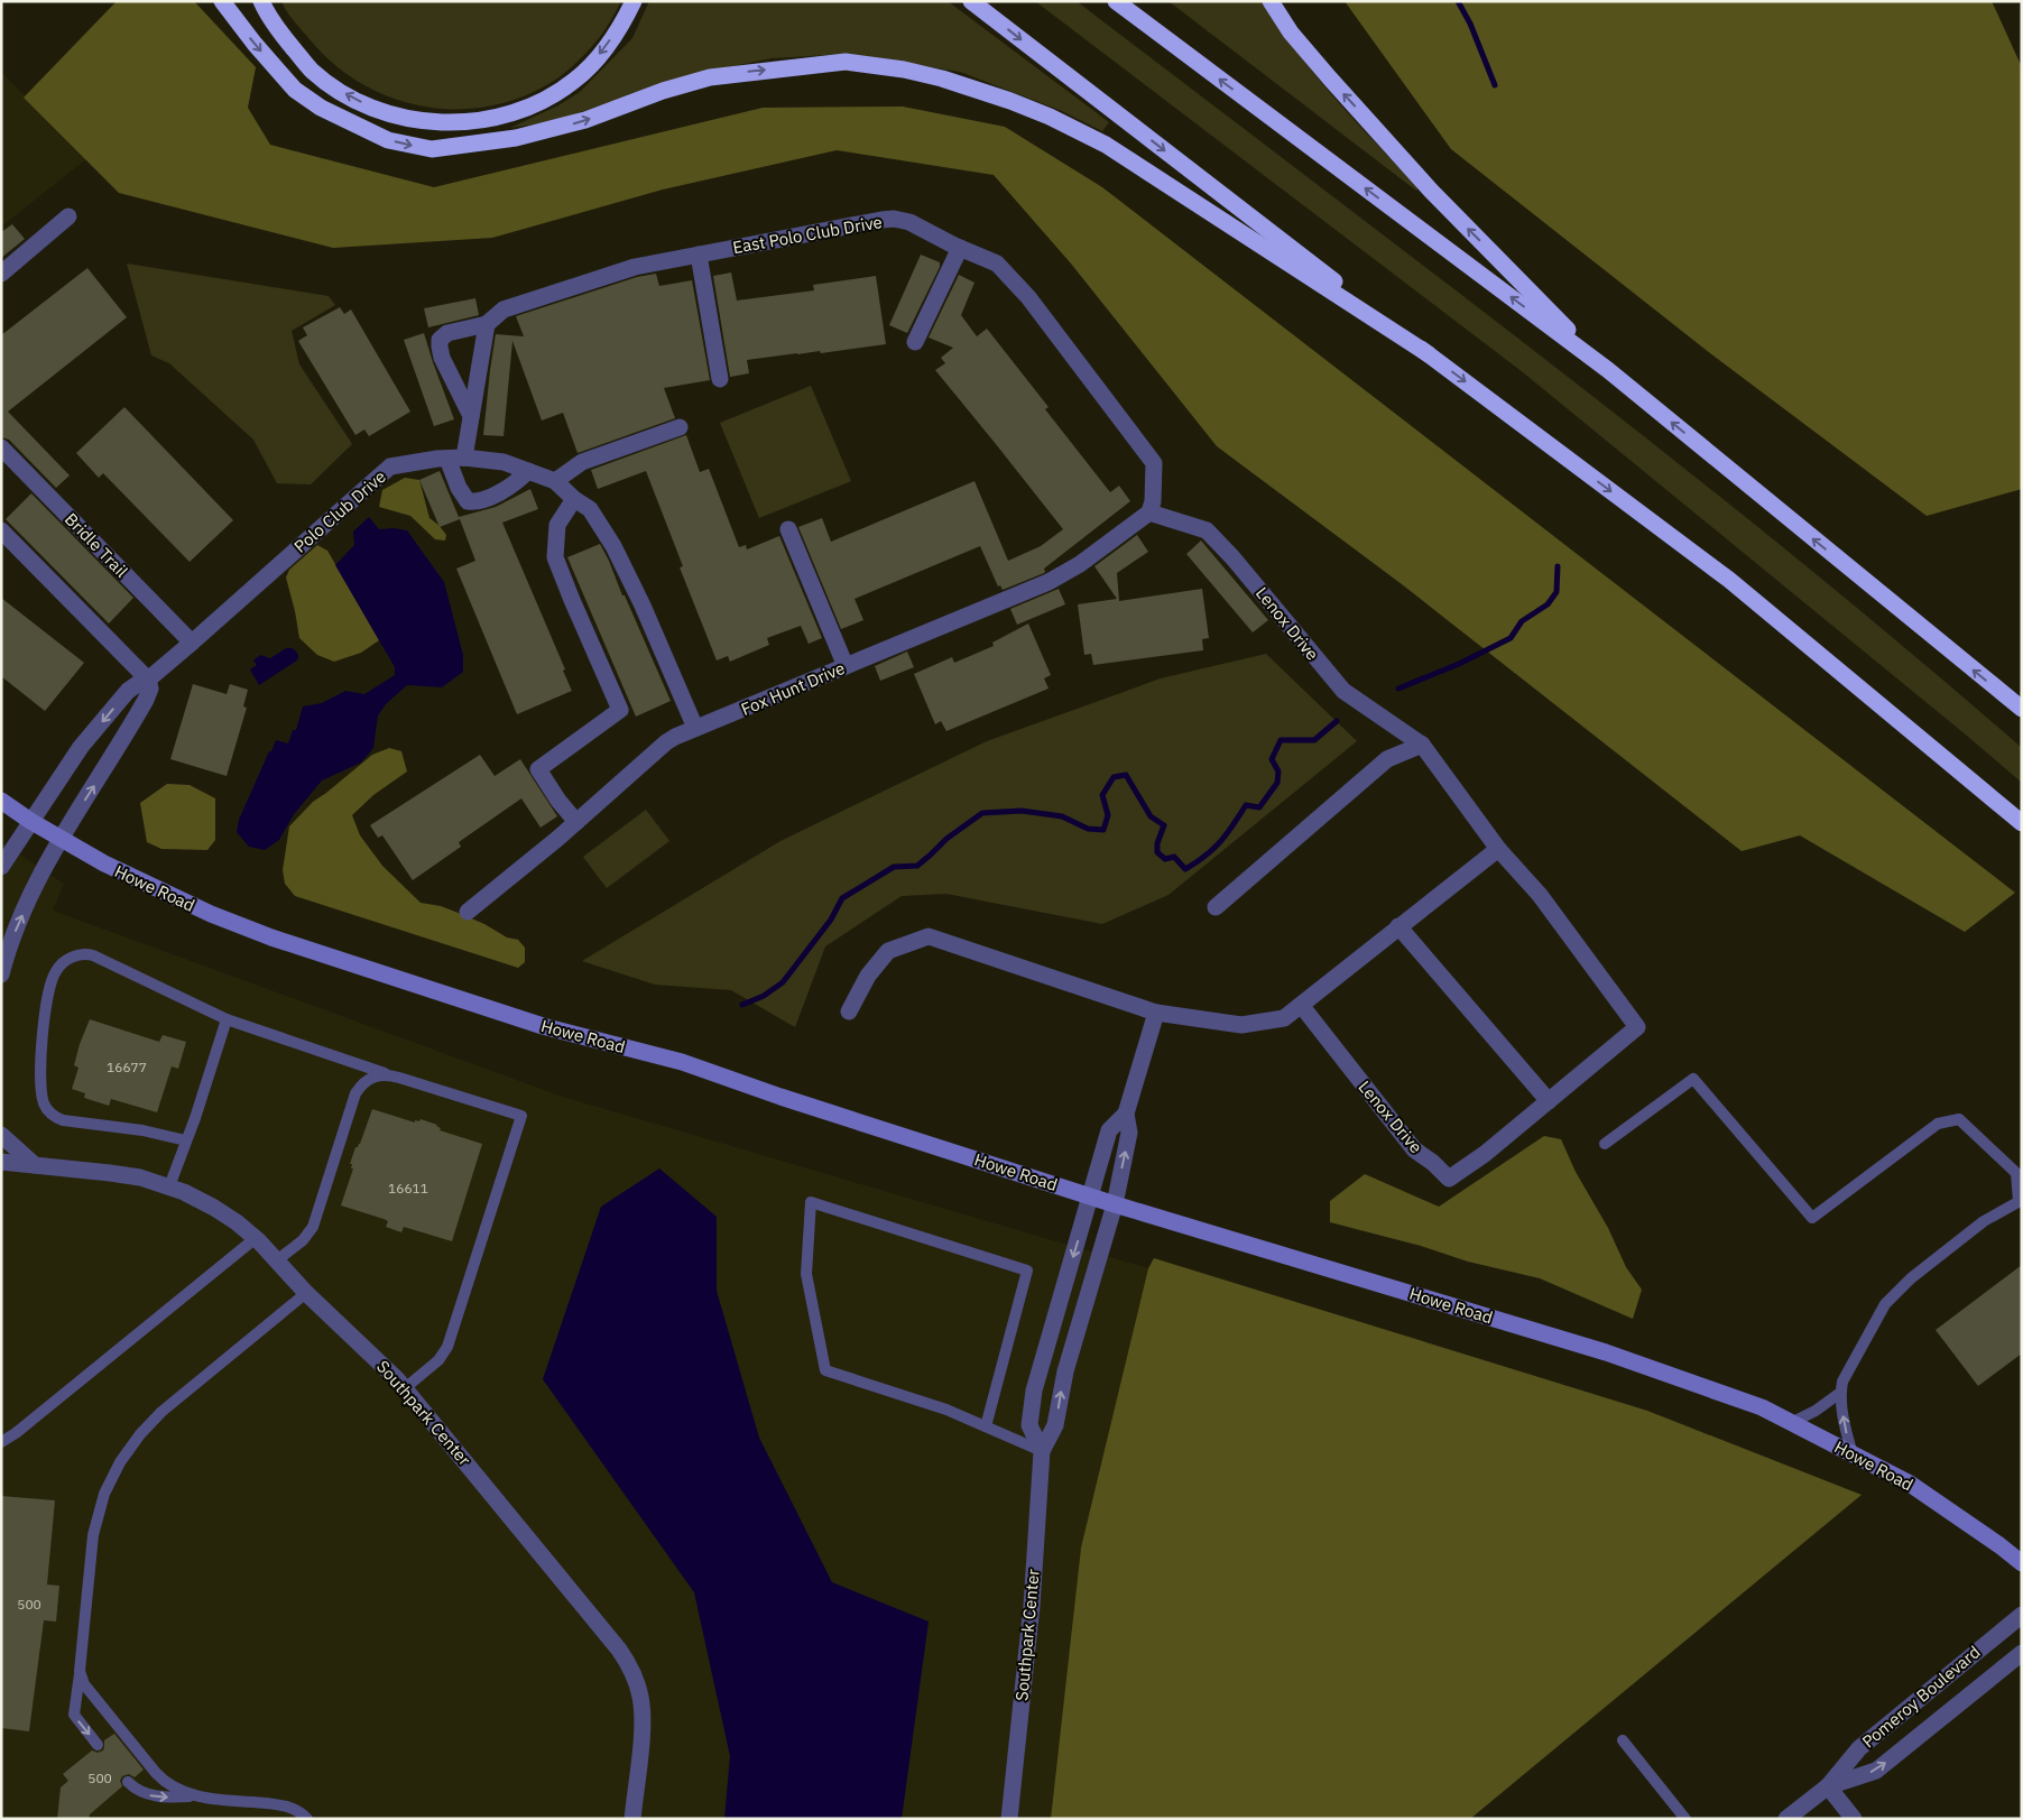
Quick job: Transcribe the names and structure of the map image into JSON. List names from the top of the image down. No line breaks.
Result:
{"streets":{"street":["East Polo Club Drive","Polo Club Drive","Bridle Trail","Lenox Drive","Fox Hunt Drive","Howe Road","Southpark Center","Pomeroy Boulevard"]},"crossings":[["East Polo Club Drive","Lenox Drive"],["East Polo Club Drive","Fox Hunt Drive"],["Polo Club Drive","Bridle Trail"],["Polo Club Drive","Fox Hunt Drive"],["Polo Club Drive","Howe Road"],["Lenox Drive","Fox Hunt Drive"],["Howe Road","Southpark Center"]],"house_numbers":["16677","16611","500","500"]}
